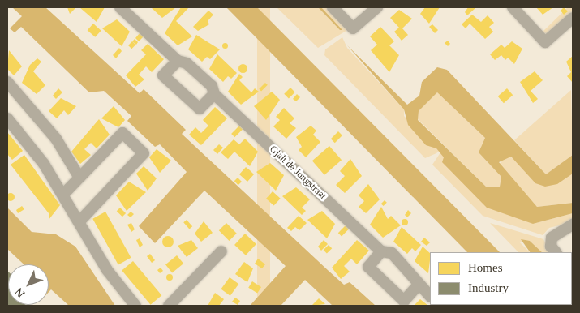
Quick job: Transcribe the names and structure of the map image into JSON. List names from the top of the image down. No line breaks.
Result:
{"streets":{"street":["Gjalt de Jongstraat"]},"legend":["Homes","Industry"],"north":"bottom left"}
